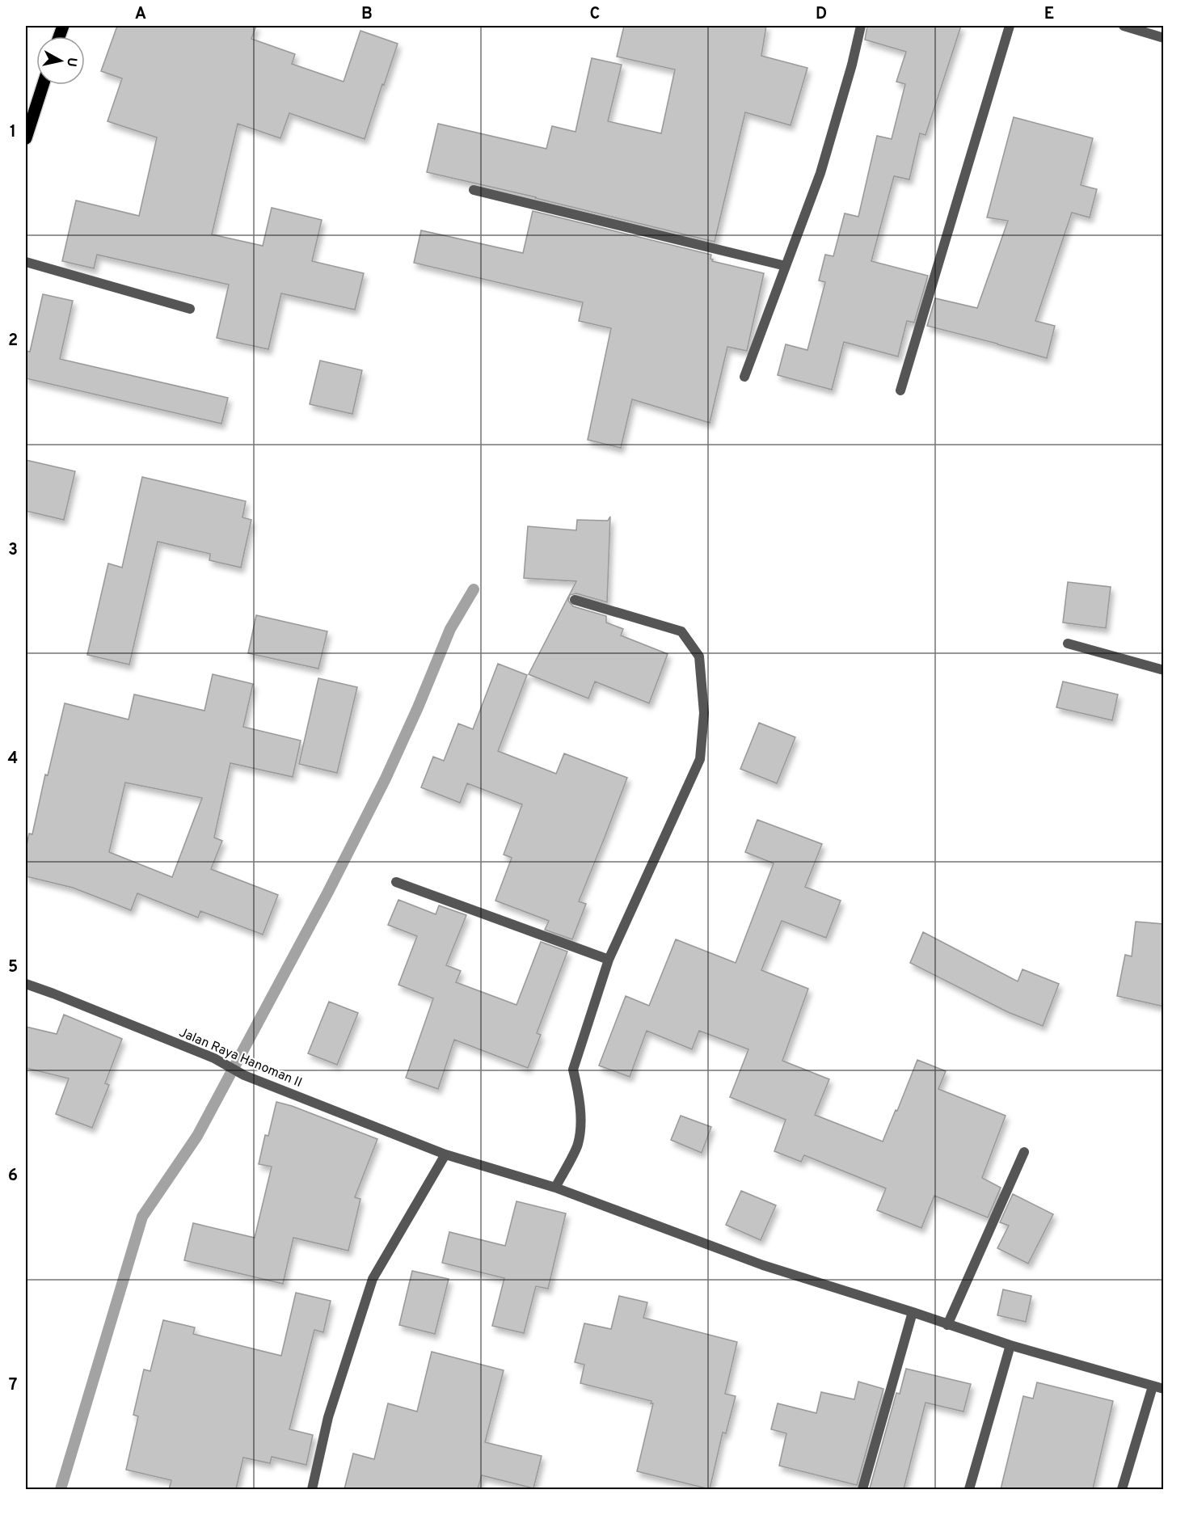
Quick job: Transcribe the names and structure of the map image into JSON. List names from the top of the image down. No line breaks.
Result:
{"streets":{"street":["Jalan Raya Hanoman II"]},"north":"right","grid":{"columns":["A","B","C","D","E"],"rows":["1","2","3","4","5","6","7"]}}
